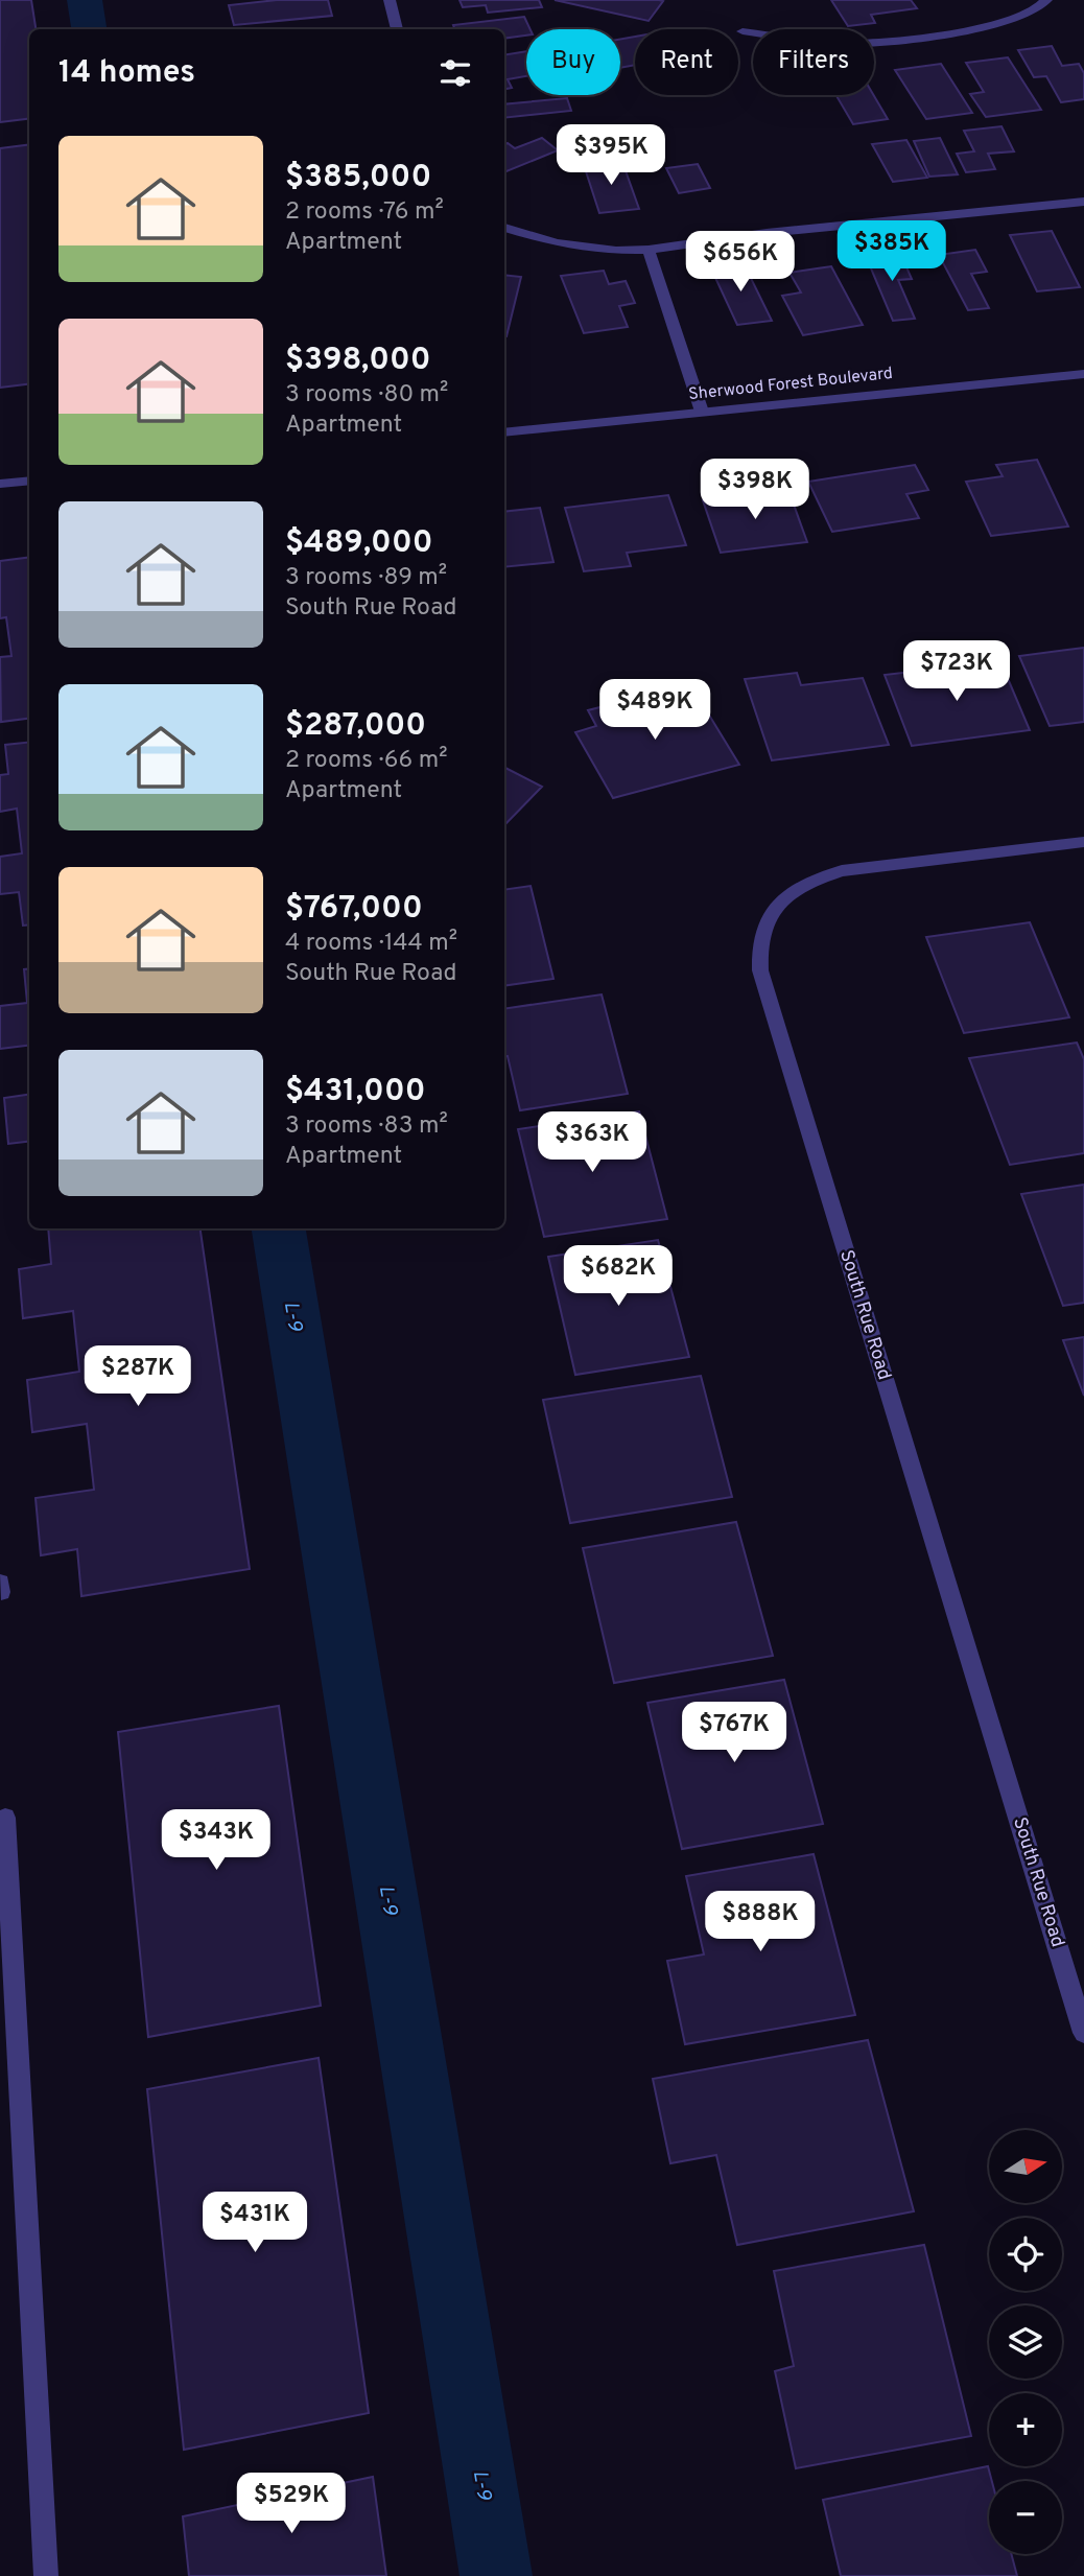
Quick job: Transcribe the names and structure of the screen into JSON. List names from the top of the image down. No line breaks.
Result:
{"streets":{"street":["Sherwood Forest Boulevard","South Rue Road"]},"water":["L-9"],"north":"right","page":{"chip":["Buy","Rent","Filters"],"heading":"14 homes","list":[{"name":"$385,000","note":"2 rooms · 76 m² · Apartment"},{"name":"$398,000","note":"3 rooms · 80 m² · Apartment"},{"name":"$489,000","note":"3 rooms · 89 m² · South Rue Road"},{"name":"$287,000","note":"2 rooms · 66 m² · Apartment"},{"name":"$767,000","note":"4 rooms · 144 m² · South Rue Road"},{"name":"$431,000","note":"3 rooms · 83 m² · Apartment"}],"price":["$395K","$385K","$656K","$398K","$723K","$489K","$363K","$682K","$287K","$767K","$343K","$888K","$431K","$529K"],"map_buttons":["+","−"]}}
